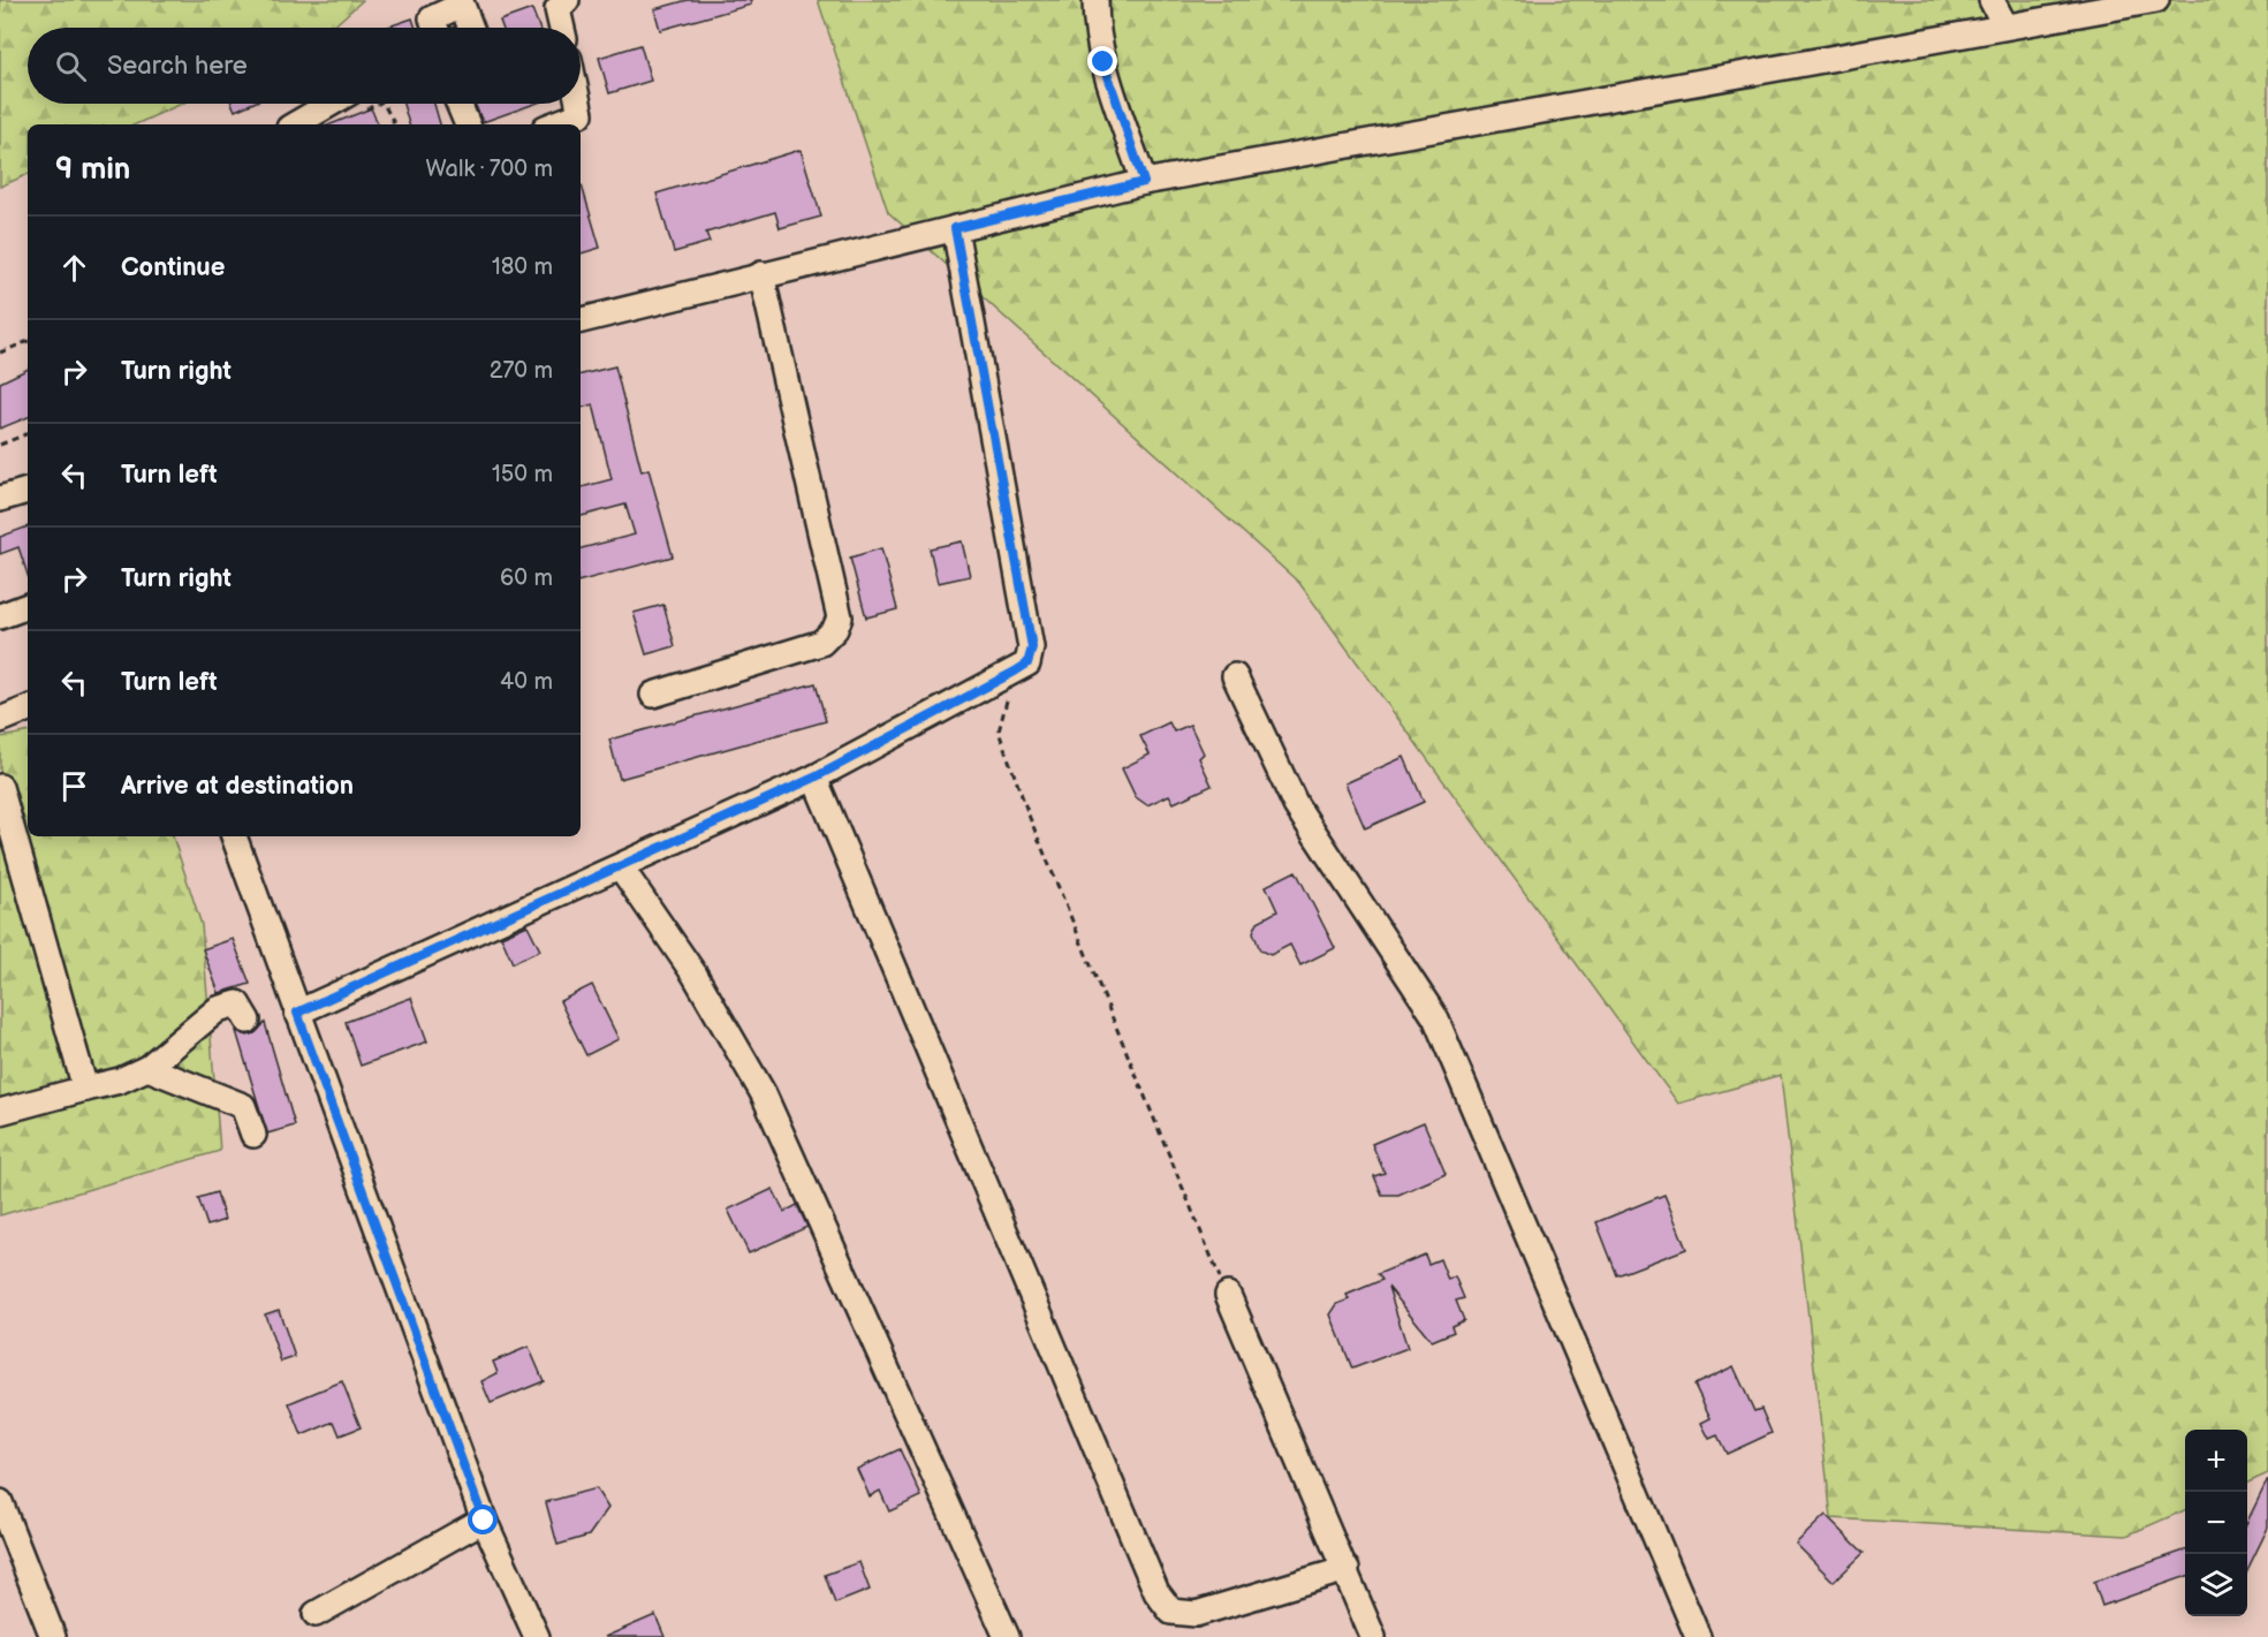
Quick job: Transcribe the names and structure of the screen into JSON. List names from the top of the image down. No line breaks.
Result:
{"page":{"search":"Search here","heading":["9 min","Walk · 700 m"],"list":[["Continue","180 m"],["Turn right","270 m"],["Turn left","150 m"],["Turn right","60 m"],["Turn left","40 m"],"Arrive at destination"],"map_buttons":["+","−"]}}
